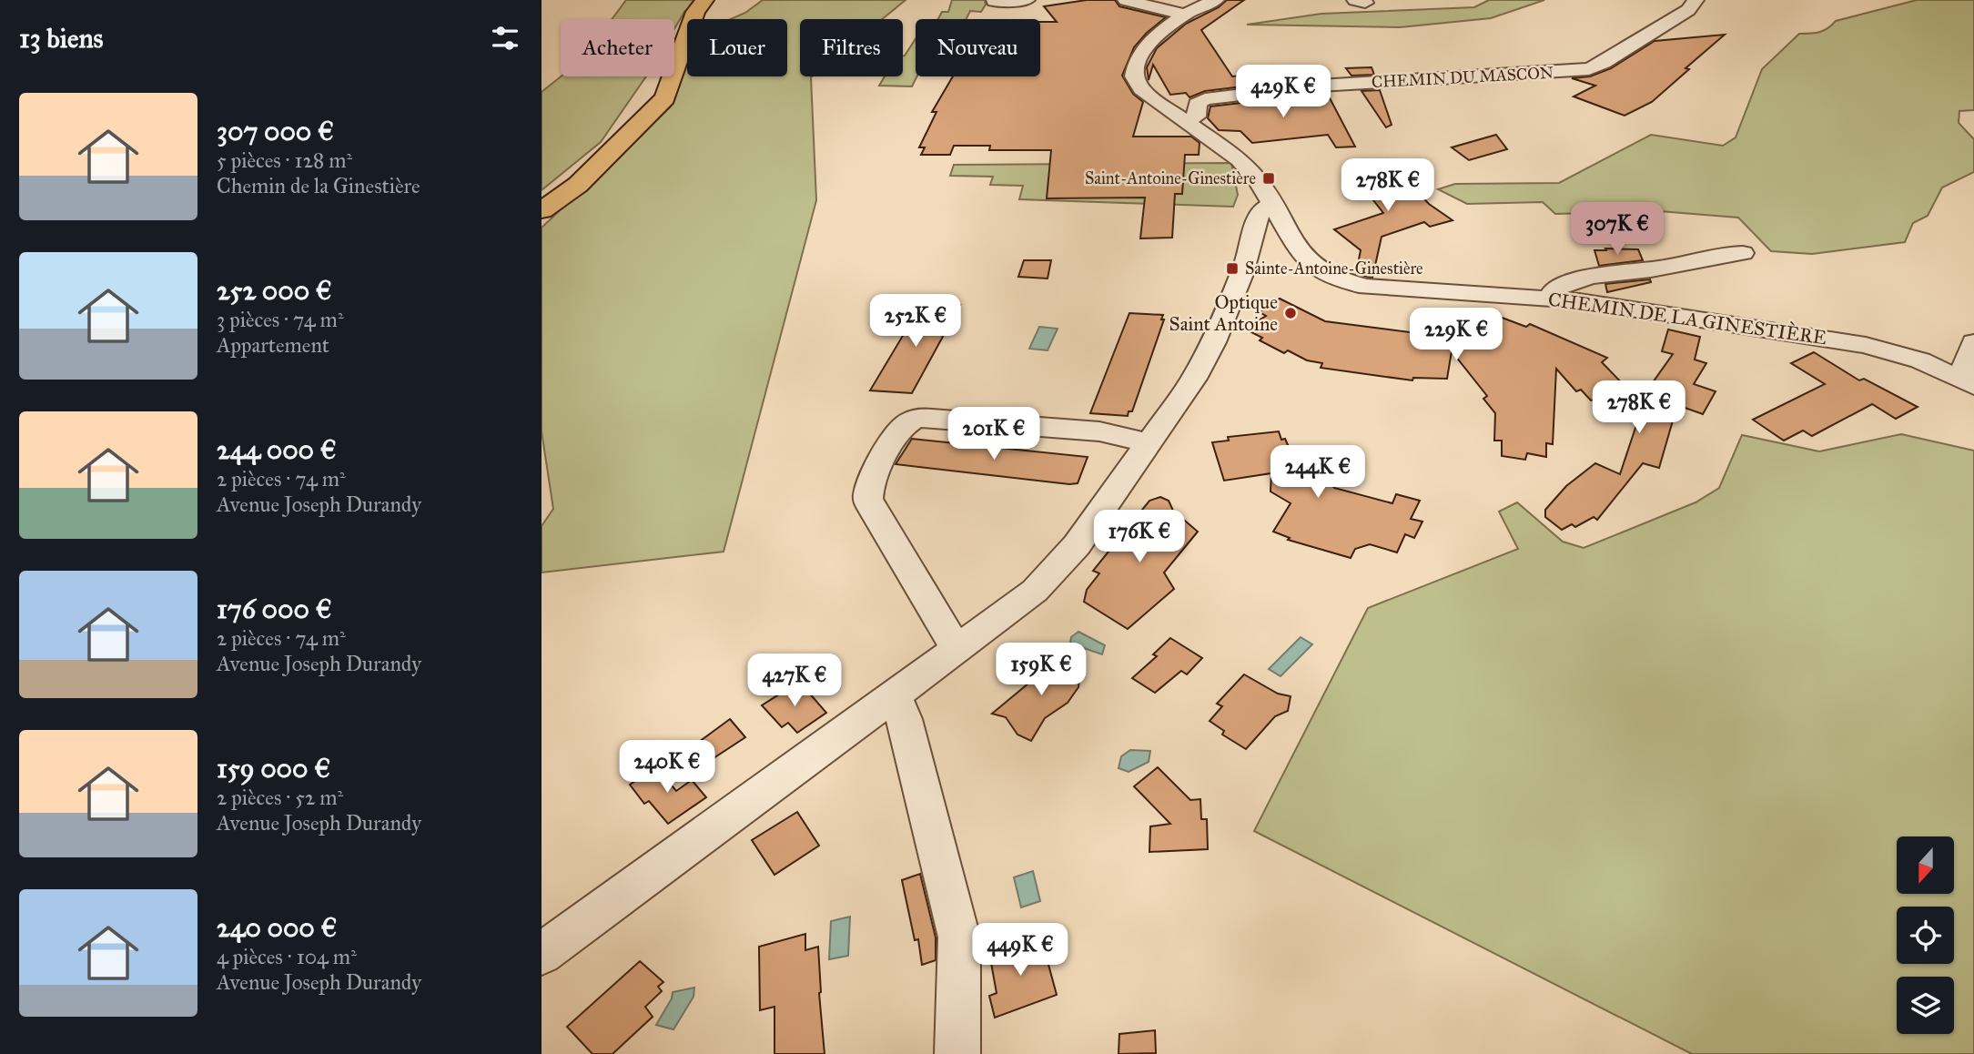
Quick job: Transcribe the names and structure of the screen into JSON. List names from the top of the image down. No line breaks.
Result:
{"streets":{"street":["CHEMIN DU MASCON","CHEMIN DE LA GINESTIÈRE"]},"crossings":[["CHEMIN DU MASCON","CHEMIN DE LA GINESTIÈRE"]],"places":{"transit":["Saint-Antoine-Ginestière","Sainte-Antoine-Ginestière"],"other":["Optique Saint Antoine"]},"north":"bottom","page":{"heading":"13 biens","chip":["Acheter","Louer","Filtres","Nouveau"],"price":["429K €","278K €","307K €","252K €","229K €","278K €","201K €","244K €","176K €","159K €","427K €","240K €","449K €"],"list":[{"name":"307 000 €","note":"5 pièces · 128 m² · Chemin de la Ginestière"},{"name":"252 000 €","note":"3 pièces · 74 m² · Appartement"},{"name":"244 000 €","note":"2 pièces · 74 m² · Avenue Joseph Durandy"},{"name":"176 000 €","note":"2 pièces · 74 m² · Avenue Joseph Durandy"},{"name":"159 000 €","note":"2 pièces · 52 m² · Avenue Joseph Durandy"},{"name":"240 000 €","note":"4 pièces · 104 m² · Avenue Joseph Durandy"}]}}
